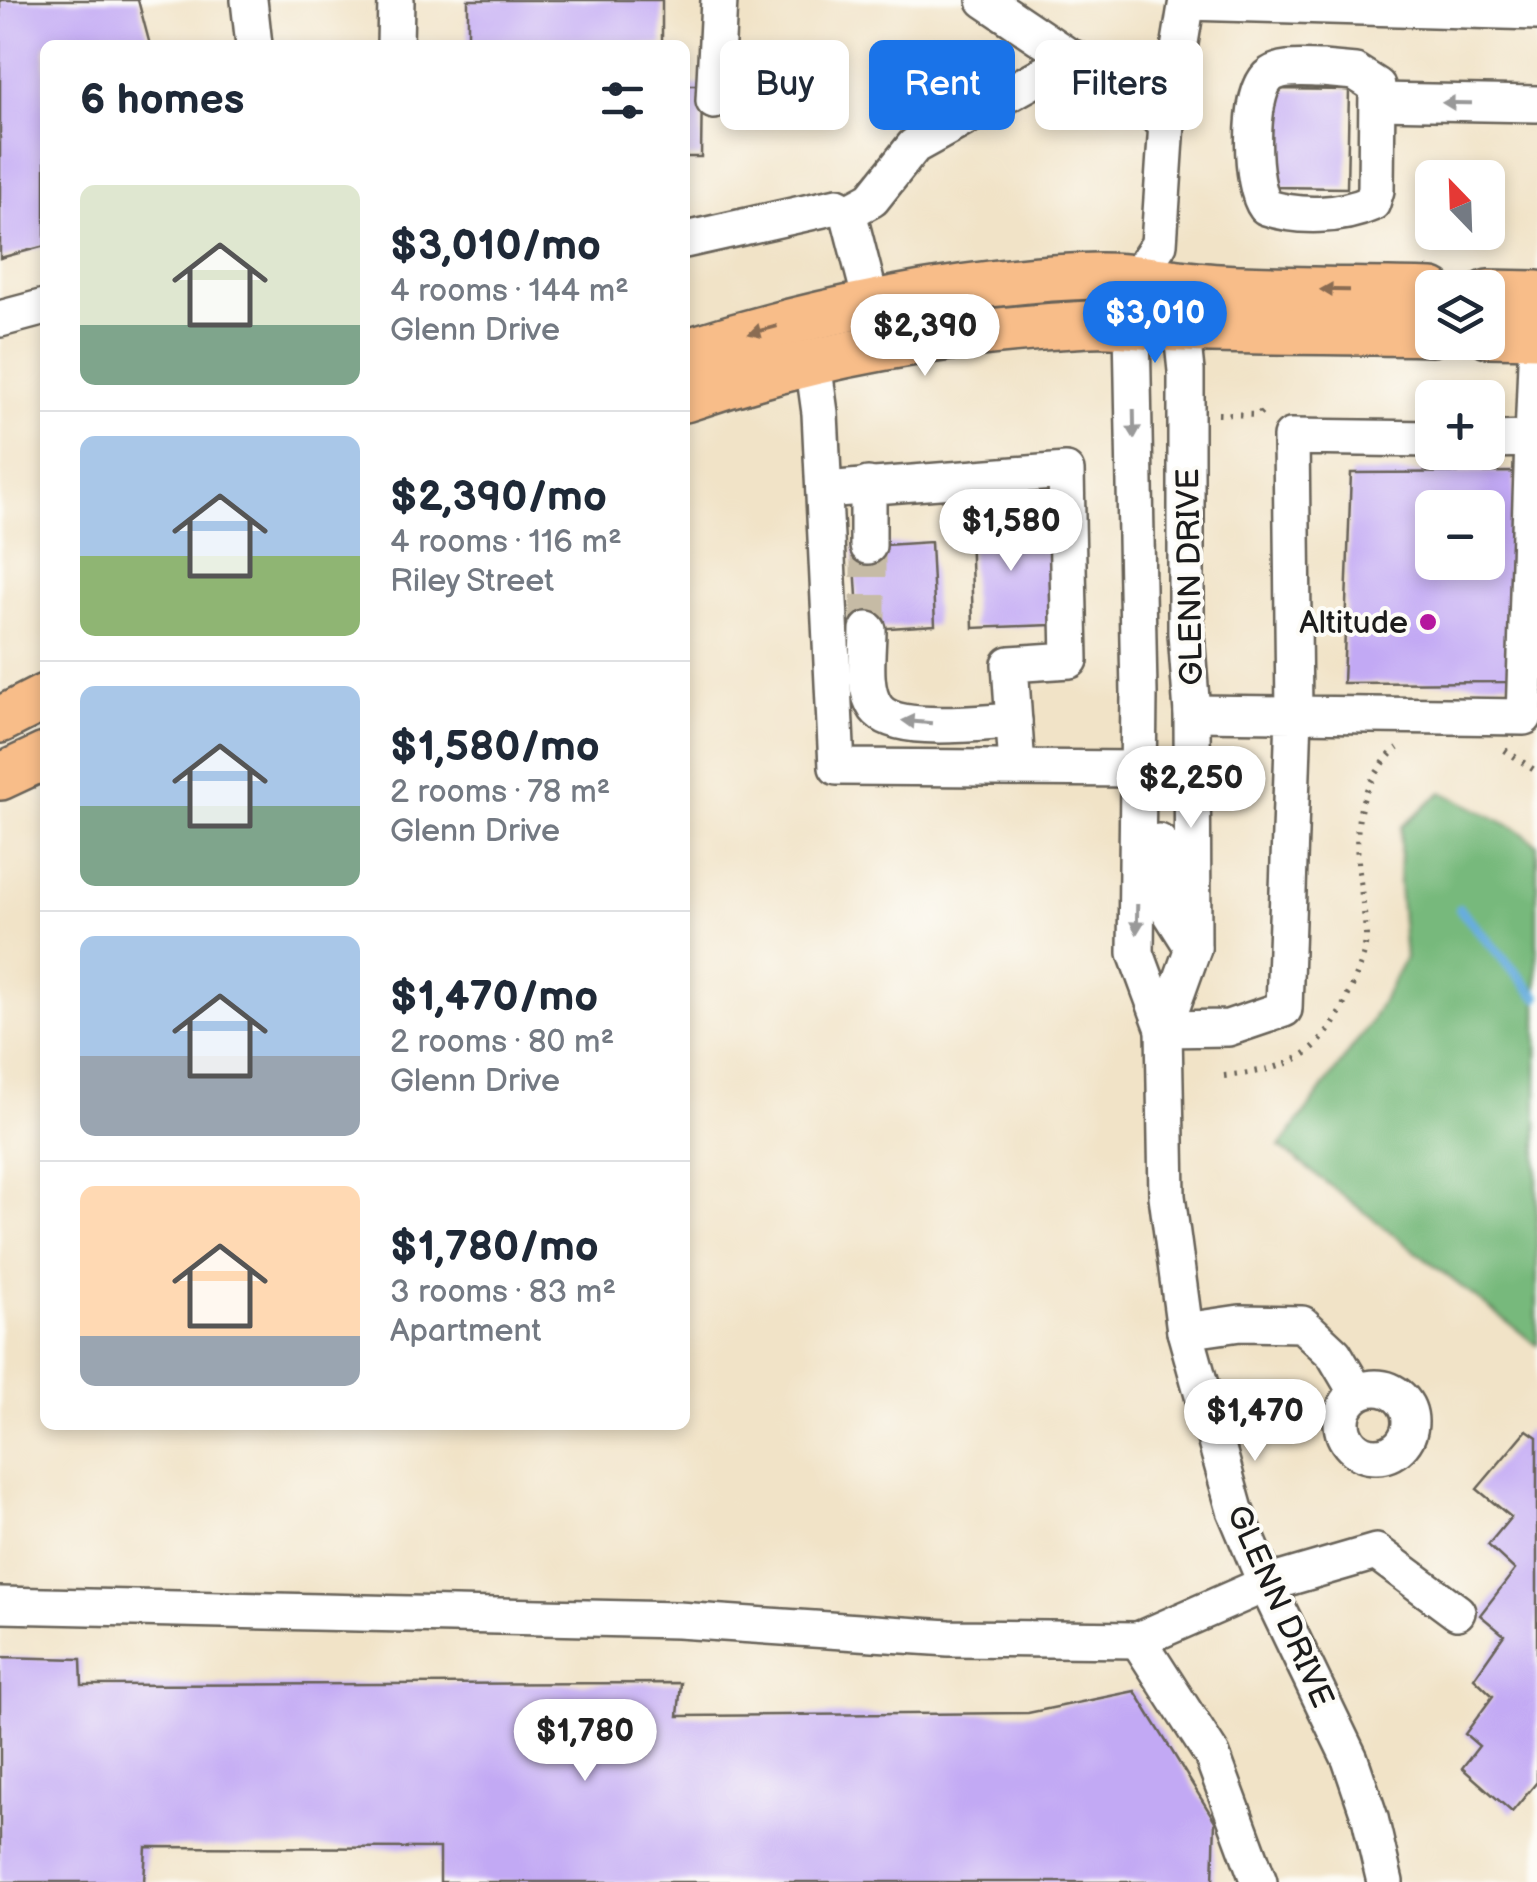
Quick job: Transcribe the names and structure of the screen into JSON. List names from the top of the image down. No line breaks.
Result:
{"streets":{"street":["GLENN DRIVE"]},"places":["Altitude"],"north":"top left","page":{"chip":["Buy","Rent","Filters"],"heading":"6 homes","map_buttons":["+","−"],"list":[{"name":"$3,010/mo","note":"4 rooms · 144 m² · Glenn Drive"},{"name":"$2,390/mo","note":"4 rooms · 116 m² · Riley Street"},{"name":"$1,580/mo","note":"2 rooms · 78 m² · Glenn Drive"},{"name":"$1,470/mo","note":"2 rooms · 80 m² · Glenn Drive"},{"name":"$1,780/mo","note":"3 rooms · 83 m² · Apartment"}],"price":["$3,010","$2,390","$1,580","$2,250","$1,470","$1,780"]}}
